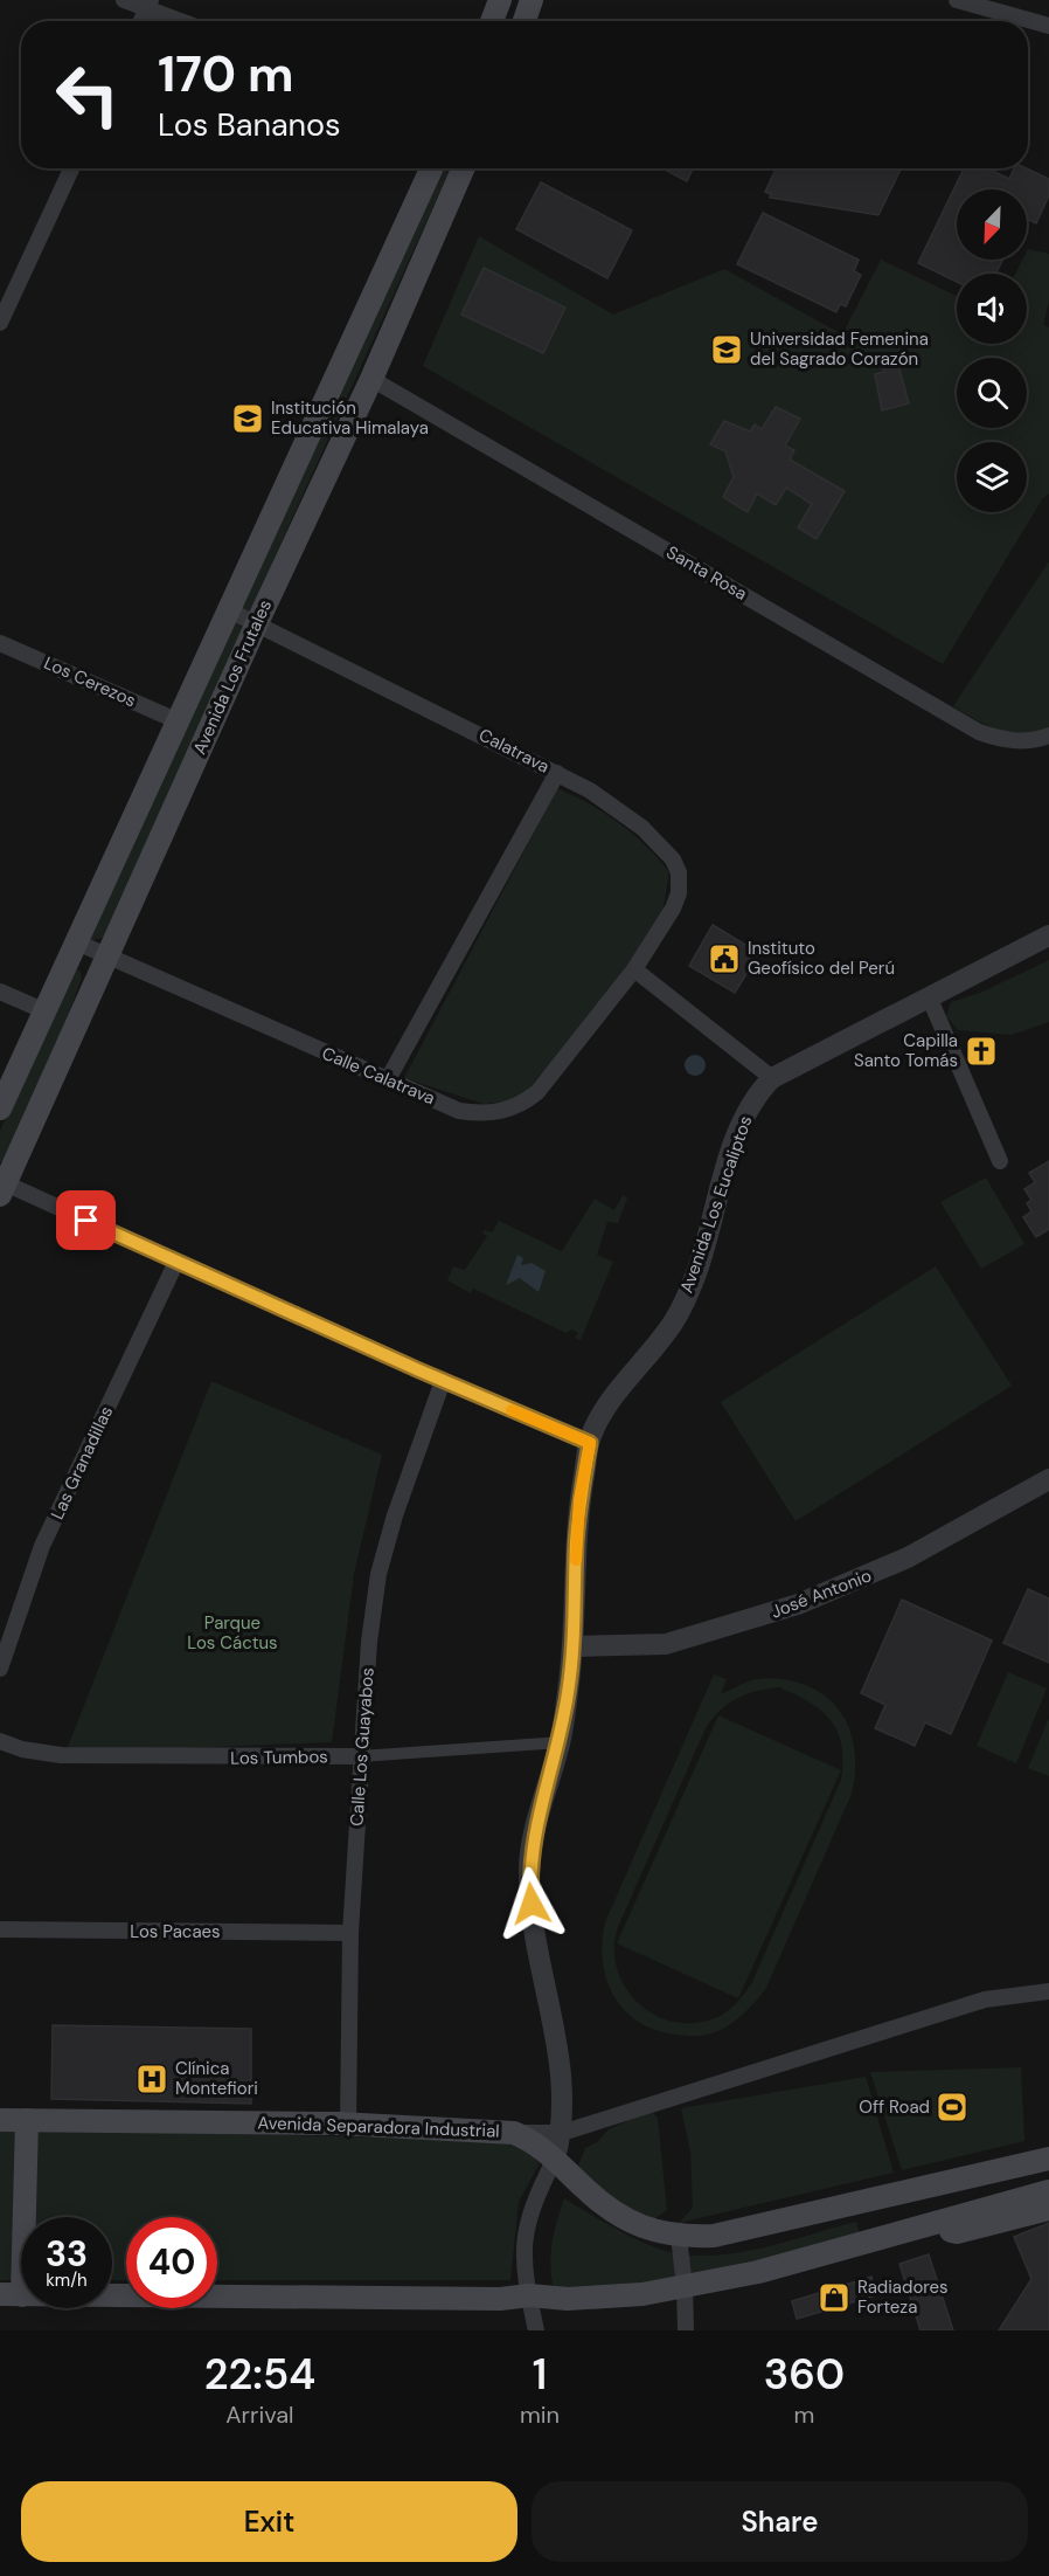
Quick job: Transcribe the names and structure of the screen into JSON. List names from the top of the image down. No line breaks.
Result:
{"streets":{"main road":["Avenida Los Frutales","Avenida Separadora Industrial"],"street":["Santa Rosa","Los Cerezos","Calatrava","Calle Calatrava","Avenida Los Eucaliptos","Las Granadillas","José Antonio","Calle Los Guayabos","Los Tumbos","Los Pacaes"]},"crossings":[["Santa Rosa","Avenida Los Frutales"],["Avenida Los Frutales","Los Cerezos"],["Avenida Los Frutales","Calatrava"],["Avenida Los Frutales","Calle Calatrava"],["Calatrava","Calle Calatrava"],["Avenida Los Eucaliptos","José Antonio"],["Avenida Los Eucaliptos","Los Tumbos"],["Avenida Los Eucaliptos","Avenida Separadora Industrial"],["Calle Los Guayabos","Los Tumbos"],["Calle Los Guayabos","Los Pacaes"],["Calle Los Guayabos","Avenida Separadora Industrial"]],"parks":["Parque Los Cáctus"],"places":{"school or university":["Universidad Femenina del Sagrado Corazón","Institución Educativa Himalaya"],"public building":["Instituto Geofísico del Perú"],"church":["Capilla Santo Tomás"],"hospital":["Clínica Montefiori"],"sports":["Off Road"],"shop":["Radiadores Forteza"]},"north":"bottom left","page":{"turn":["170 m","Los Bananos"],"speed":"33 km/h","limit":"40","eta":["22:54","Arrival","1","min","360","m"],"buttons":["Exit","Share"]}}
